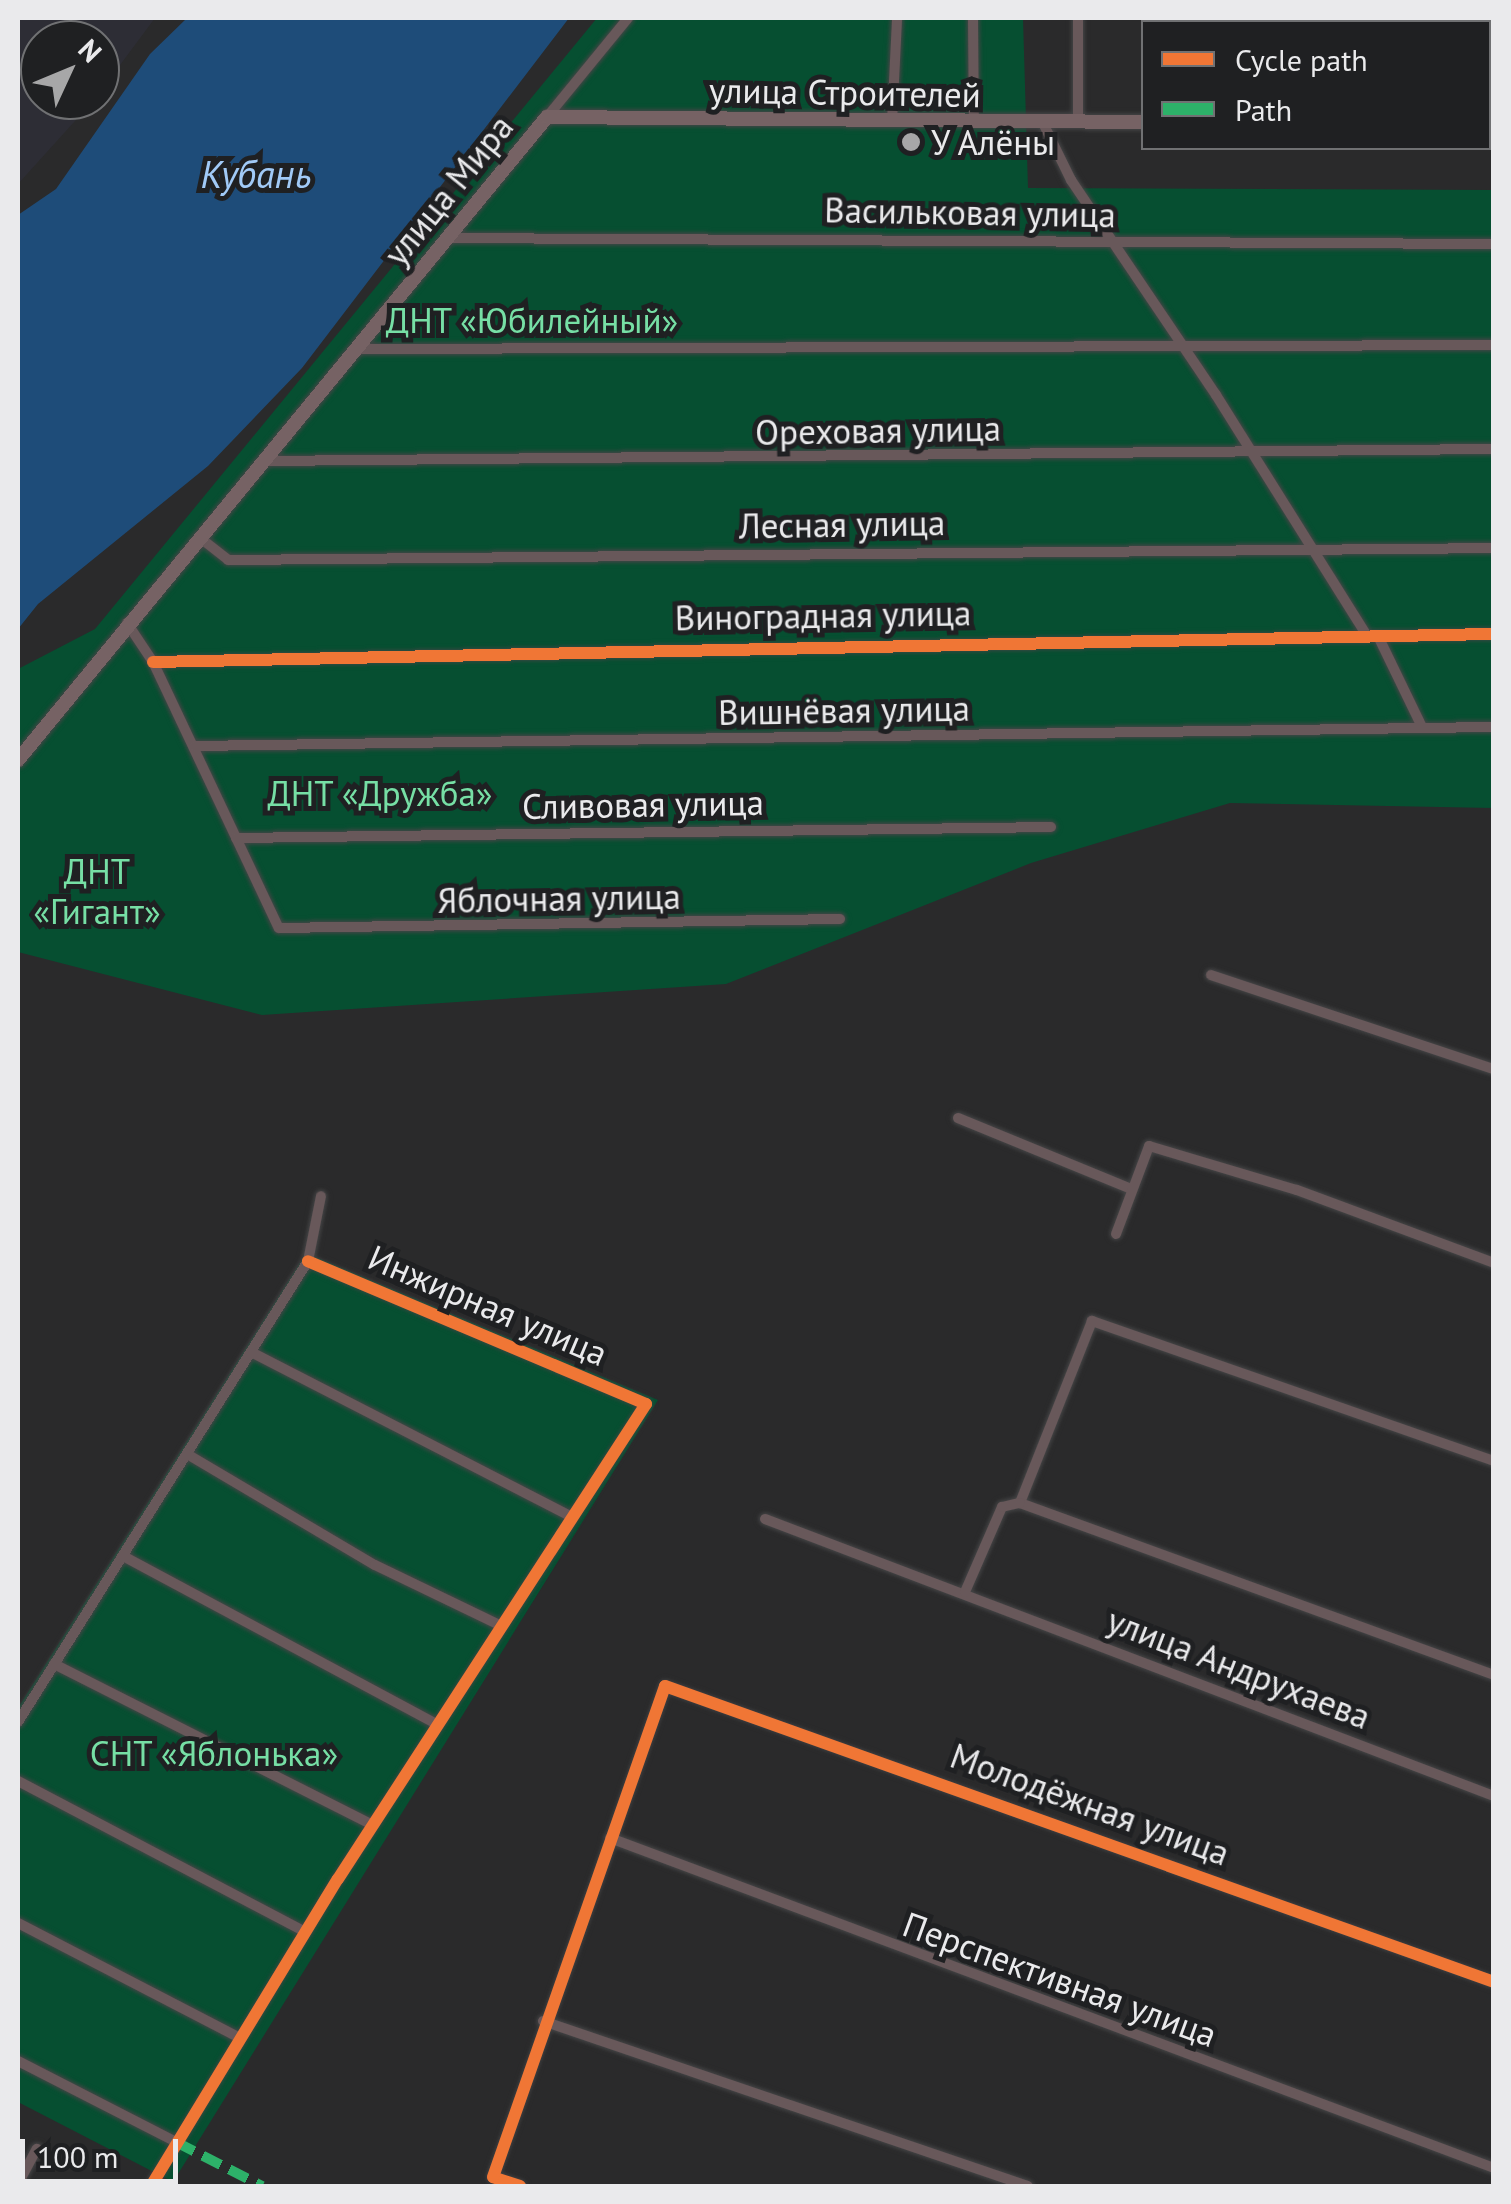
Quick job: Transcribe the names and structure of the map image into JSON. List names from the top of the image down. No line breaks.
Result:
{"streets":{"street":["улица Строителей","улица Мира","Васильковая улица","Ореховая улица","Лесная улица","Виноградная улица","Вишнёвая улица","Сливовая улица","Яблочная улица","Инжирная улица","улица Андрухаева","Молодёжная улица","Перспективная улица"]},"crossings":[["улица Строителей","улица Мира"],["улица Мира","Васильковая улица"],["улица Мира","Ореховая улица"],["улица Мира","Лесная улица"],["Сливовая улица","Яблочная улица"],["Молодёжная улица","Перспективная улица"]],"water":["Кубань"],"parks":["ДНТ «Юбилейный»","ДНТ «Дружба»","ДНТ «Гигант»","СНТ «Яблонька»"],"places":["У Алёны"],"legend":["Cycle path","Path"],"scale_bar":"100 m","north":"top right"}
